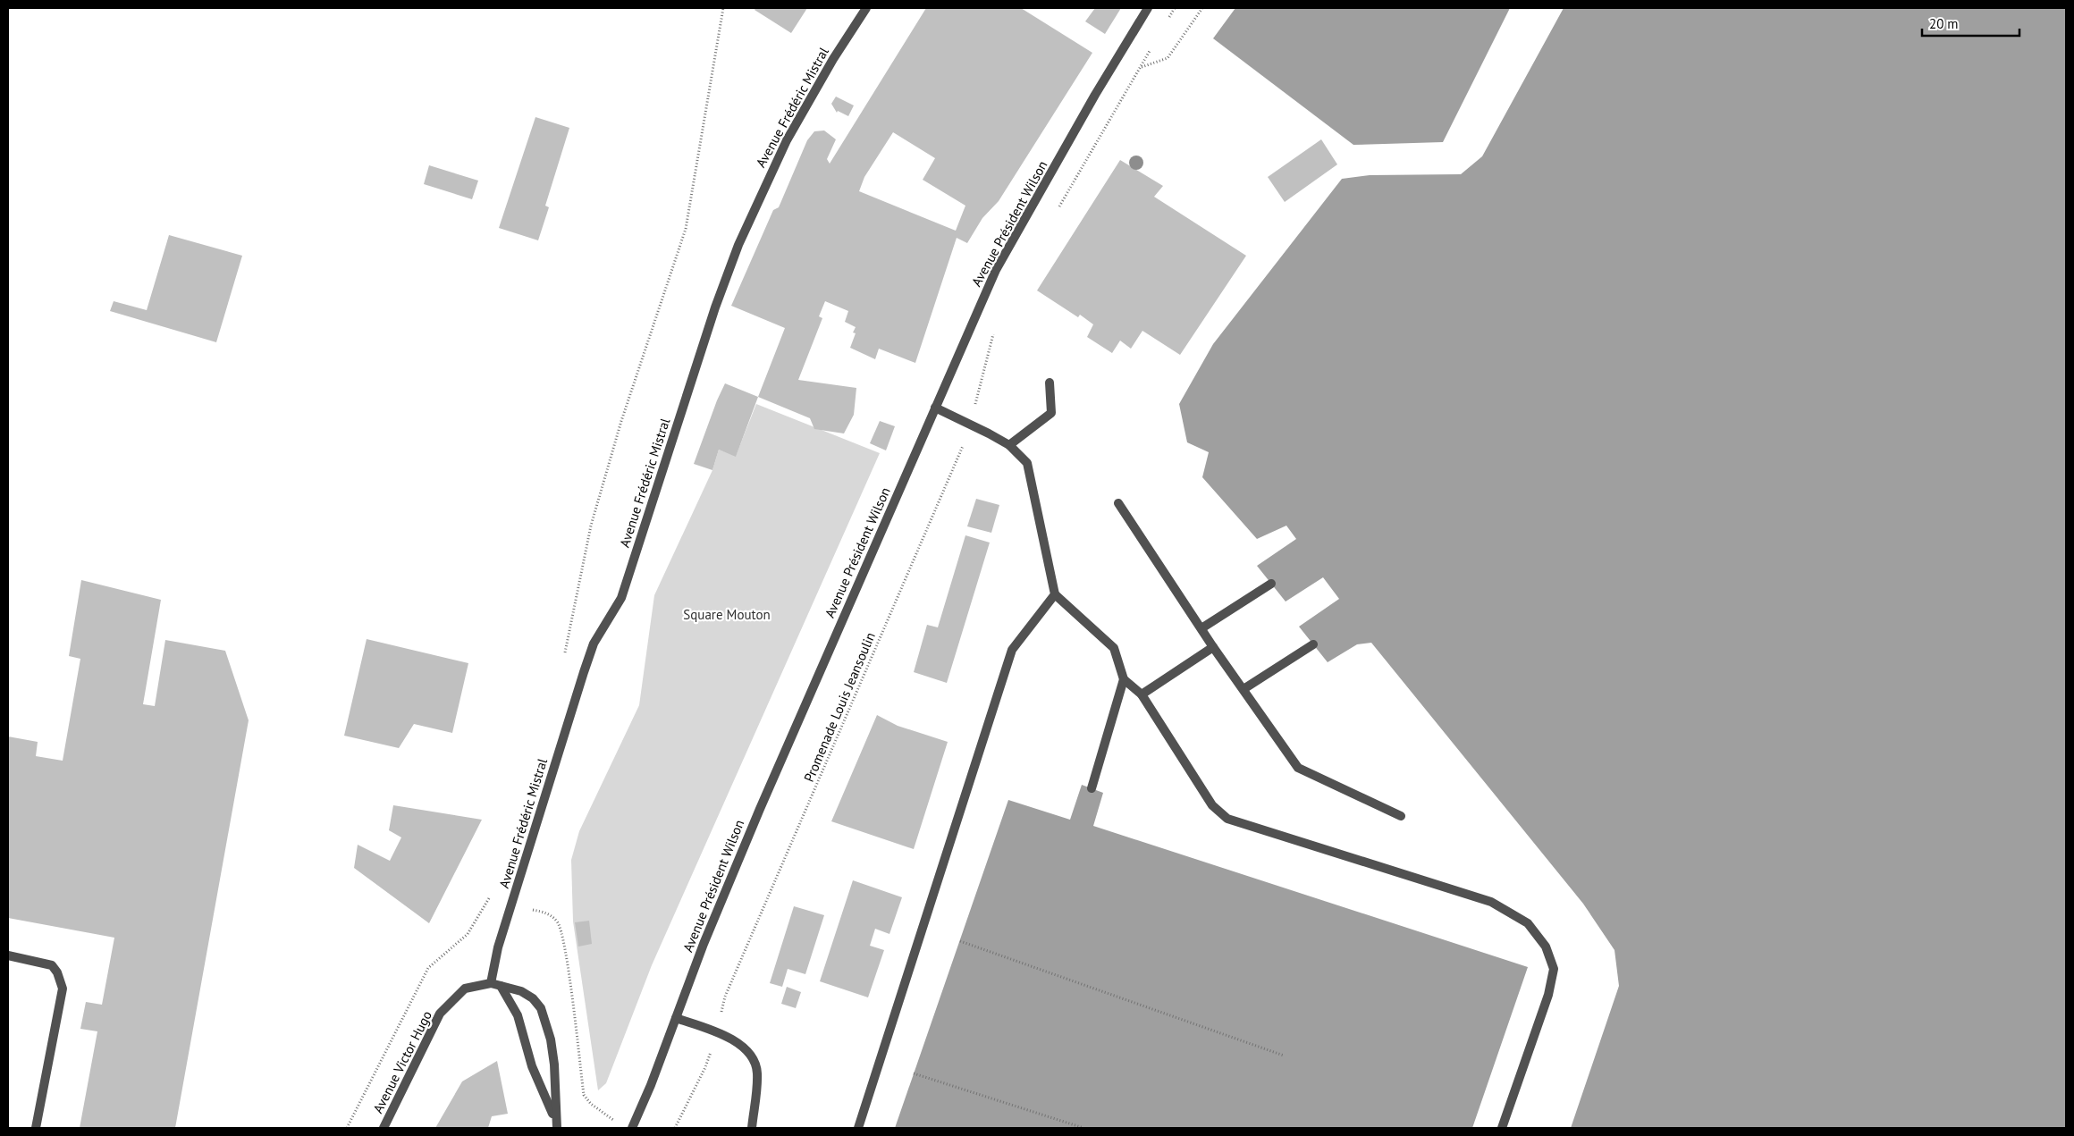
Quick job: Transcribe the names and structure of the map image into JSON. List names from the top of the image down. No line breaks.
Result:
{"streets":{"street":["Avenue Frédéric Mistral","Avenue Président Wilson","Avenue Victor Hugo"],"path":["Promenade Louis Jeansoulin"]},"crossings":[["Avenue Frédéric Mistral","Avenue Victor Hugo"]],"parks":["Square Mouton"],"scale_bar":"20 m"}
